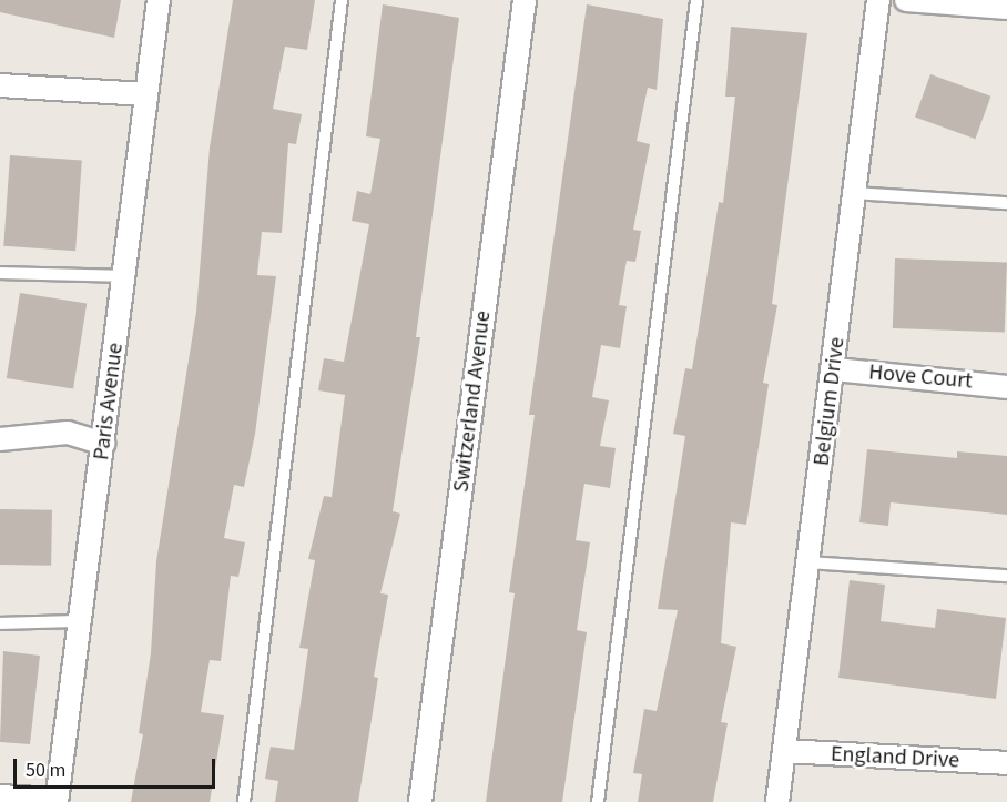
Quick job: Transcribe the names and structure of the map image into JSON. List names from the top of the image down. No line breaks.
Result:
{"streets":{"street":["Hove Court","Paris Avenue","Switzerland Avenue","Belgium Drive","England Drive"]},"crossings":[["Hove Court","Belgium Drive"],["Belgium Drive","England Drive"]],"scale_bar":"50 m"}
